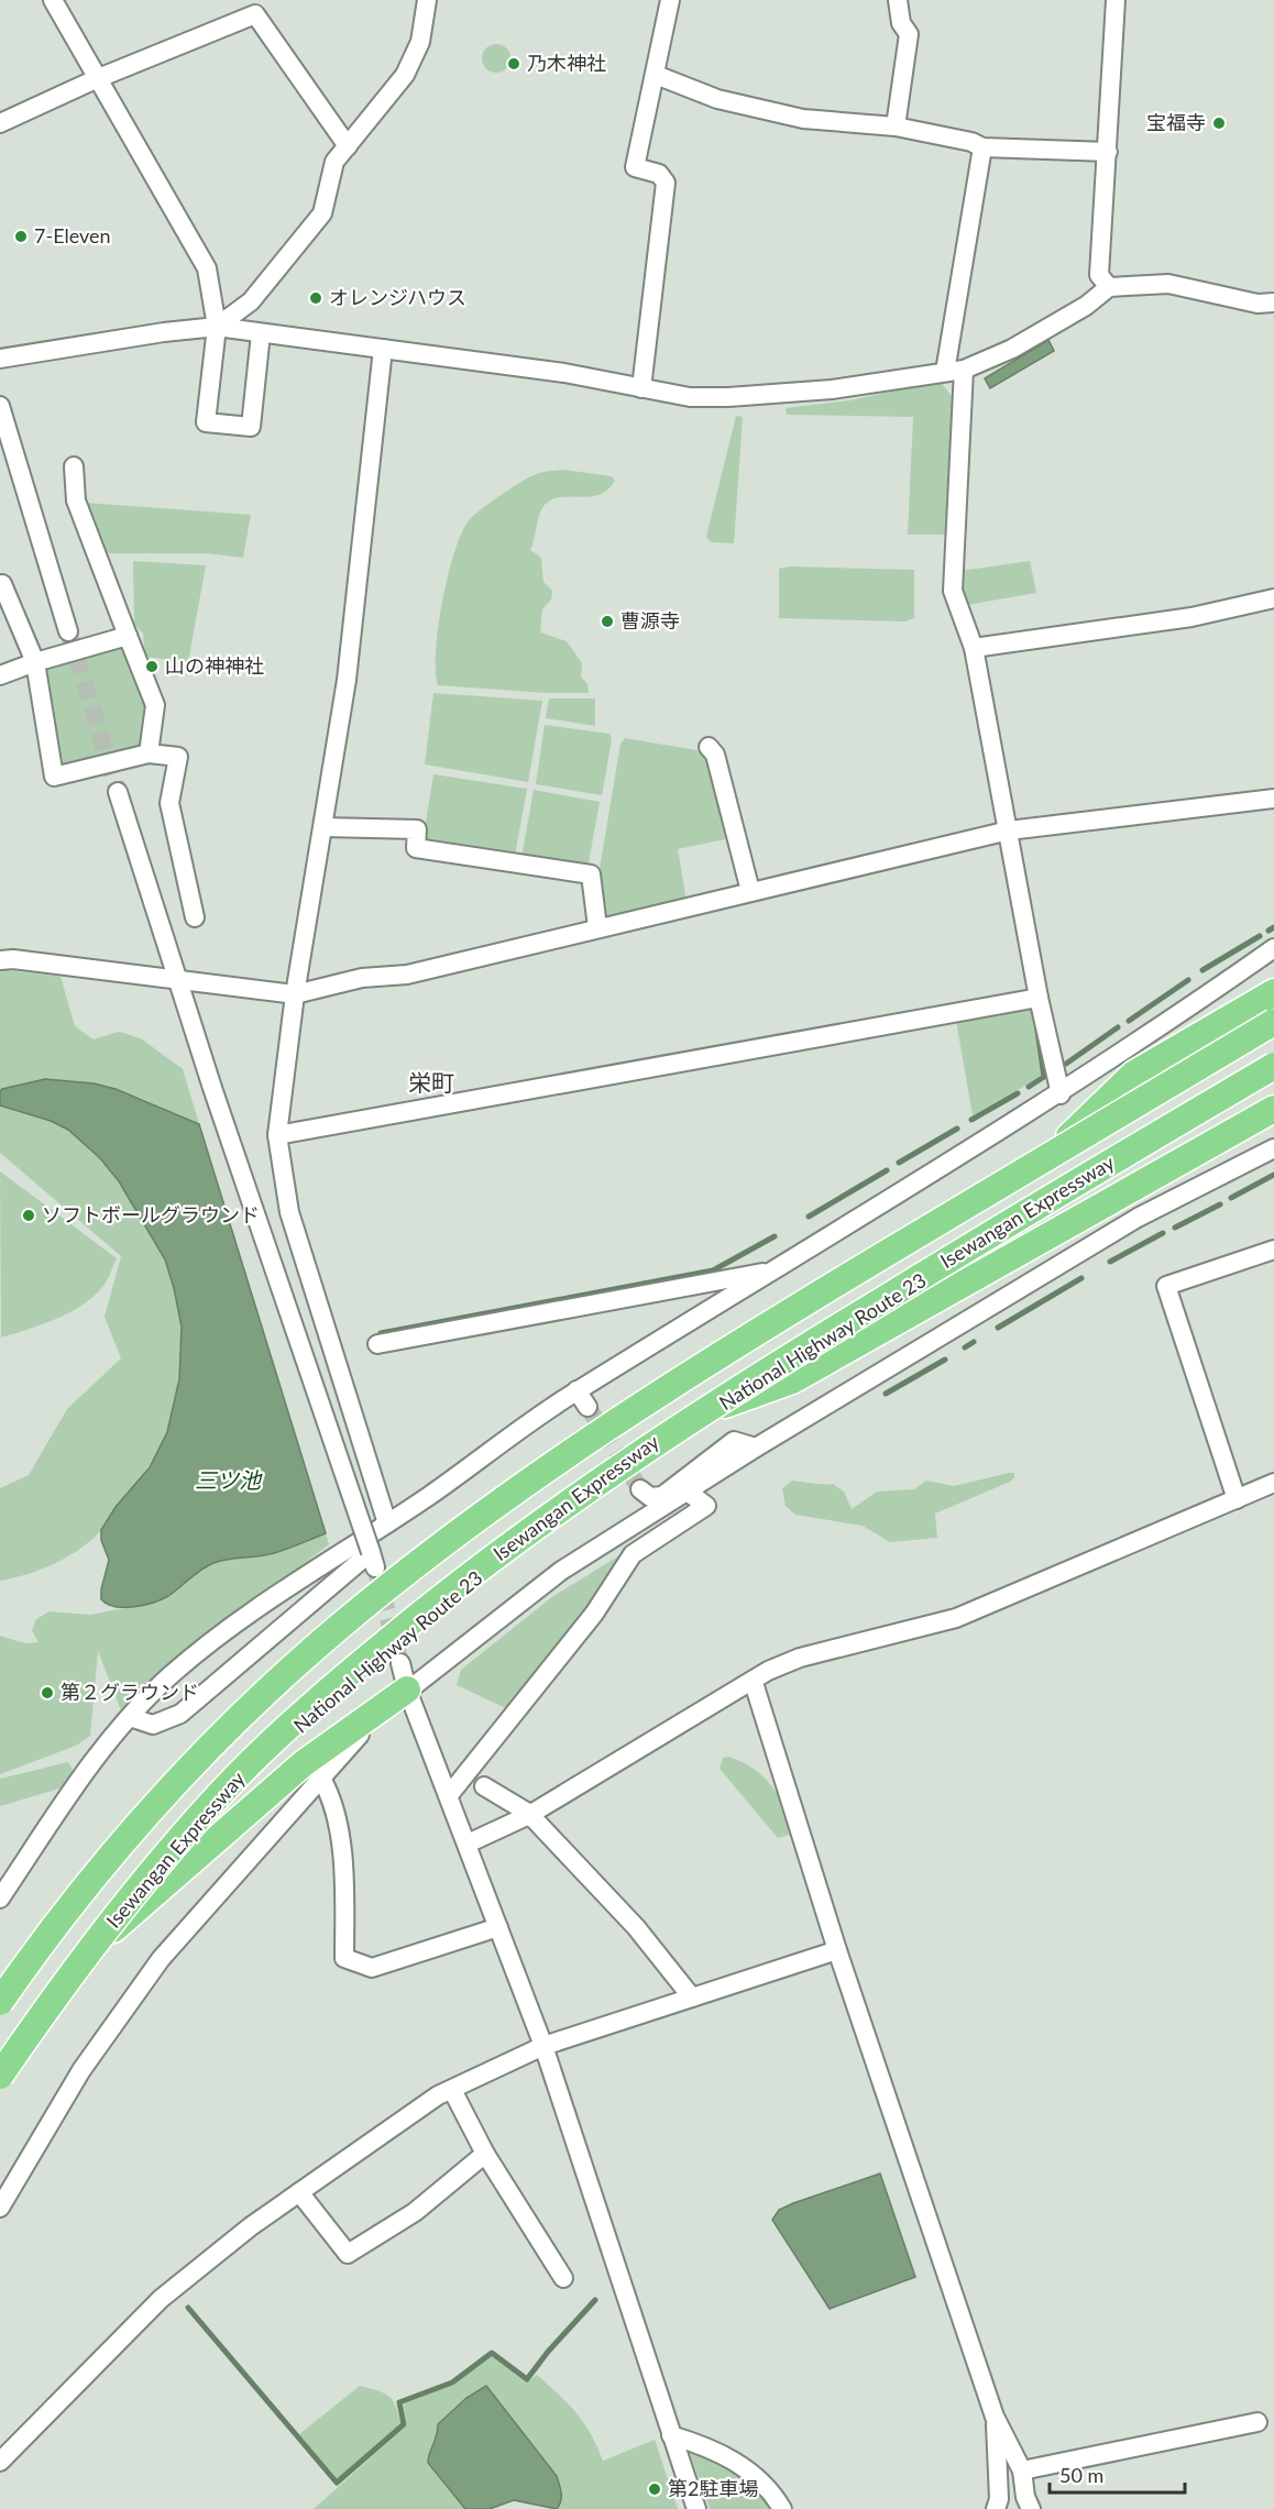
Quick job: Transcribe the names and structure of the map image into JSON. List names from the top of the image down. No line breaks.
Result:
{"streets":{"highway":["Isewangan Expressway","National Highway Route 23"]},"districts":["栄町"],"water":["三ツ池"],"places":["乃木神社","宝福寺","7-Eleven","オレンジハウス","曹源寺","山の神神社","ソフトボールグラウンド","第２グラウンド","第2駐車場"],"scale_bar":"50 m"}
